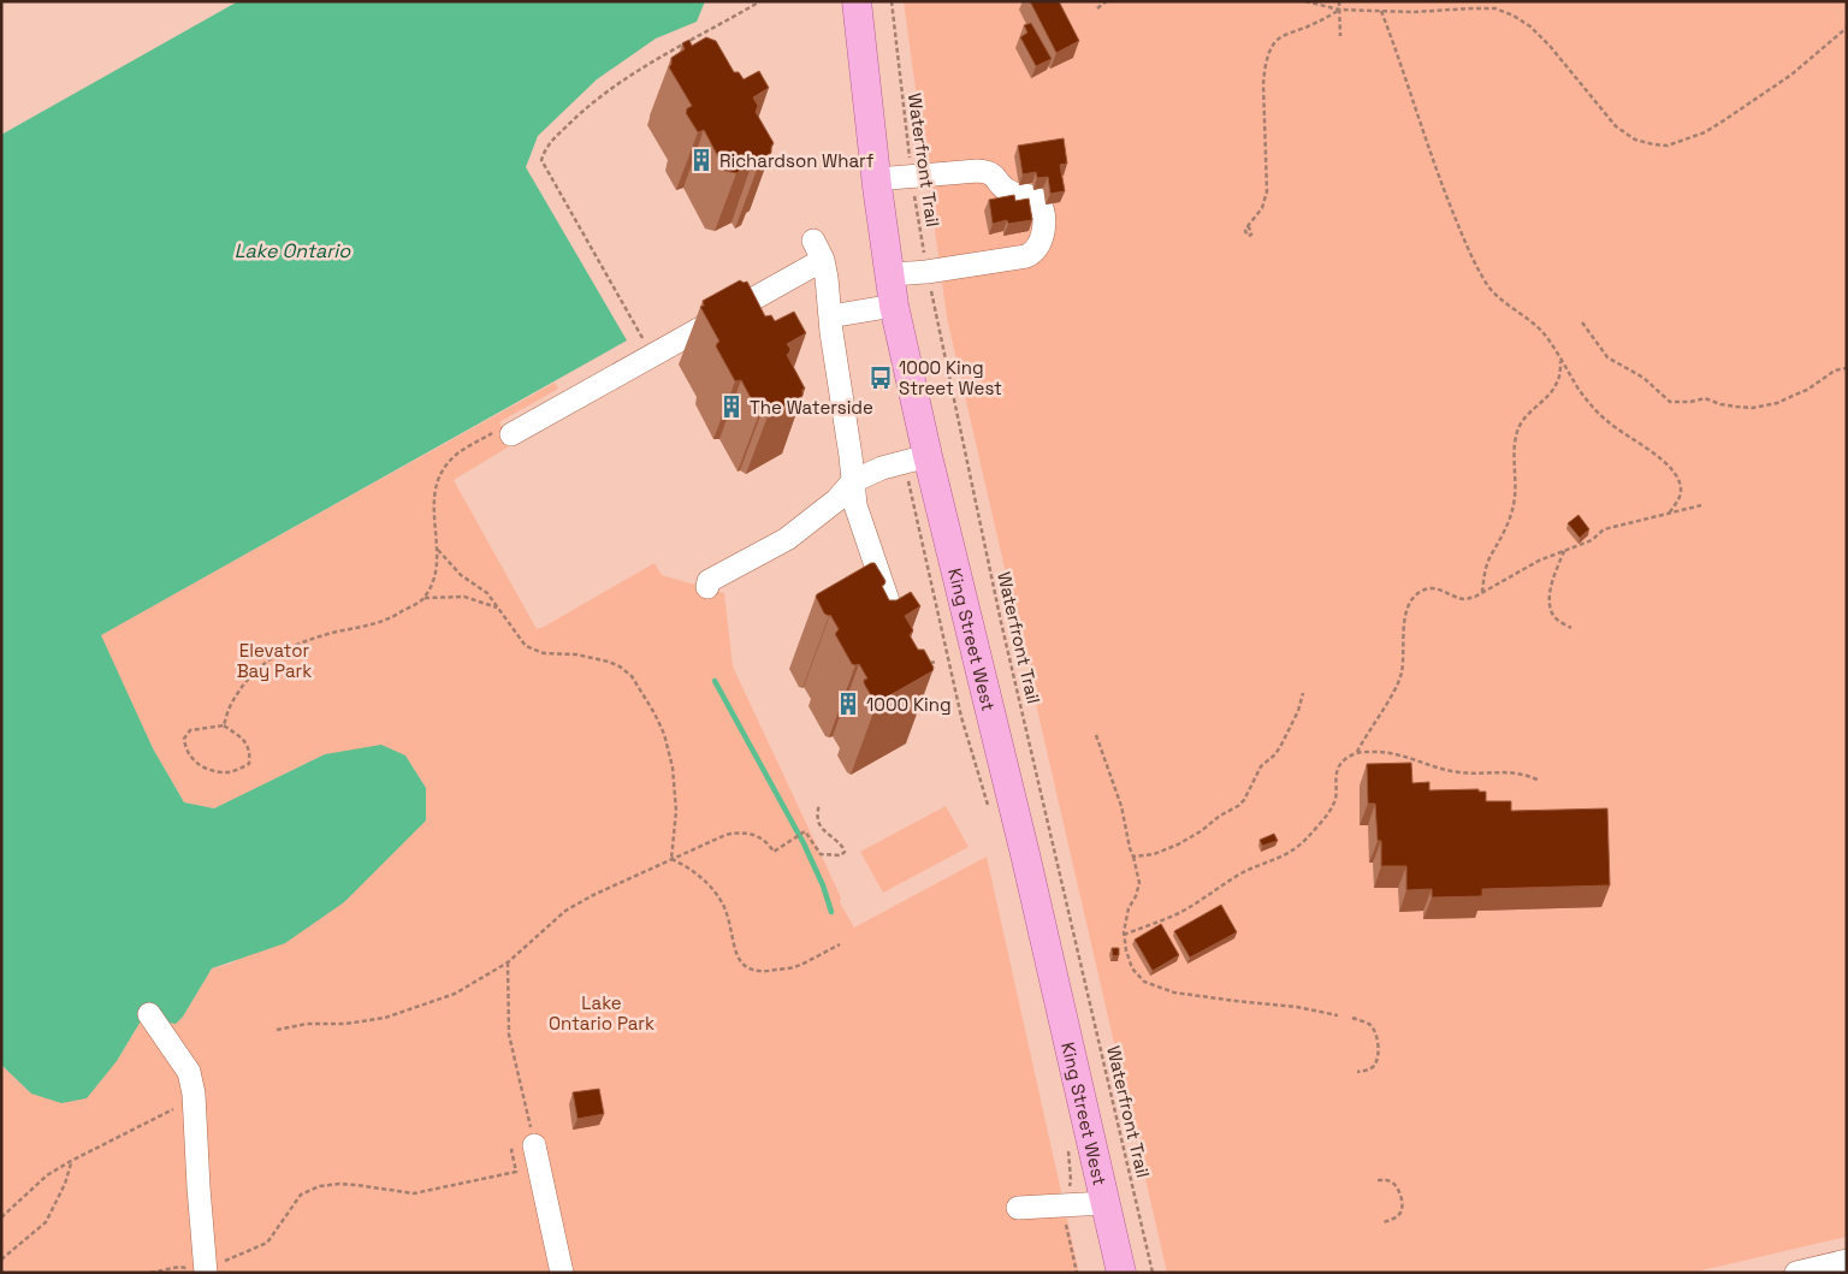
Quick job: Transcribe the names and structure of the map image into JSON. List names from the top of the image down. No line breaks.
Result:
{"streets":{"main road":["King Street West"],"path":["Waterfront Trail"]},"water":["Lake Ontario"],"parks":["Elevator Bay Park","Lake Ontario Park"],"places":{"building":["Richardson Wharf","The Waterside","1000 King"],"bus stop":["1000 King Street West"]}}
